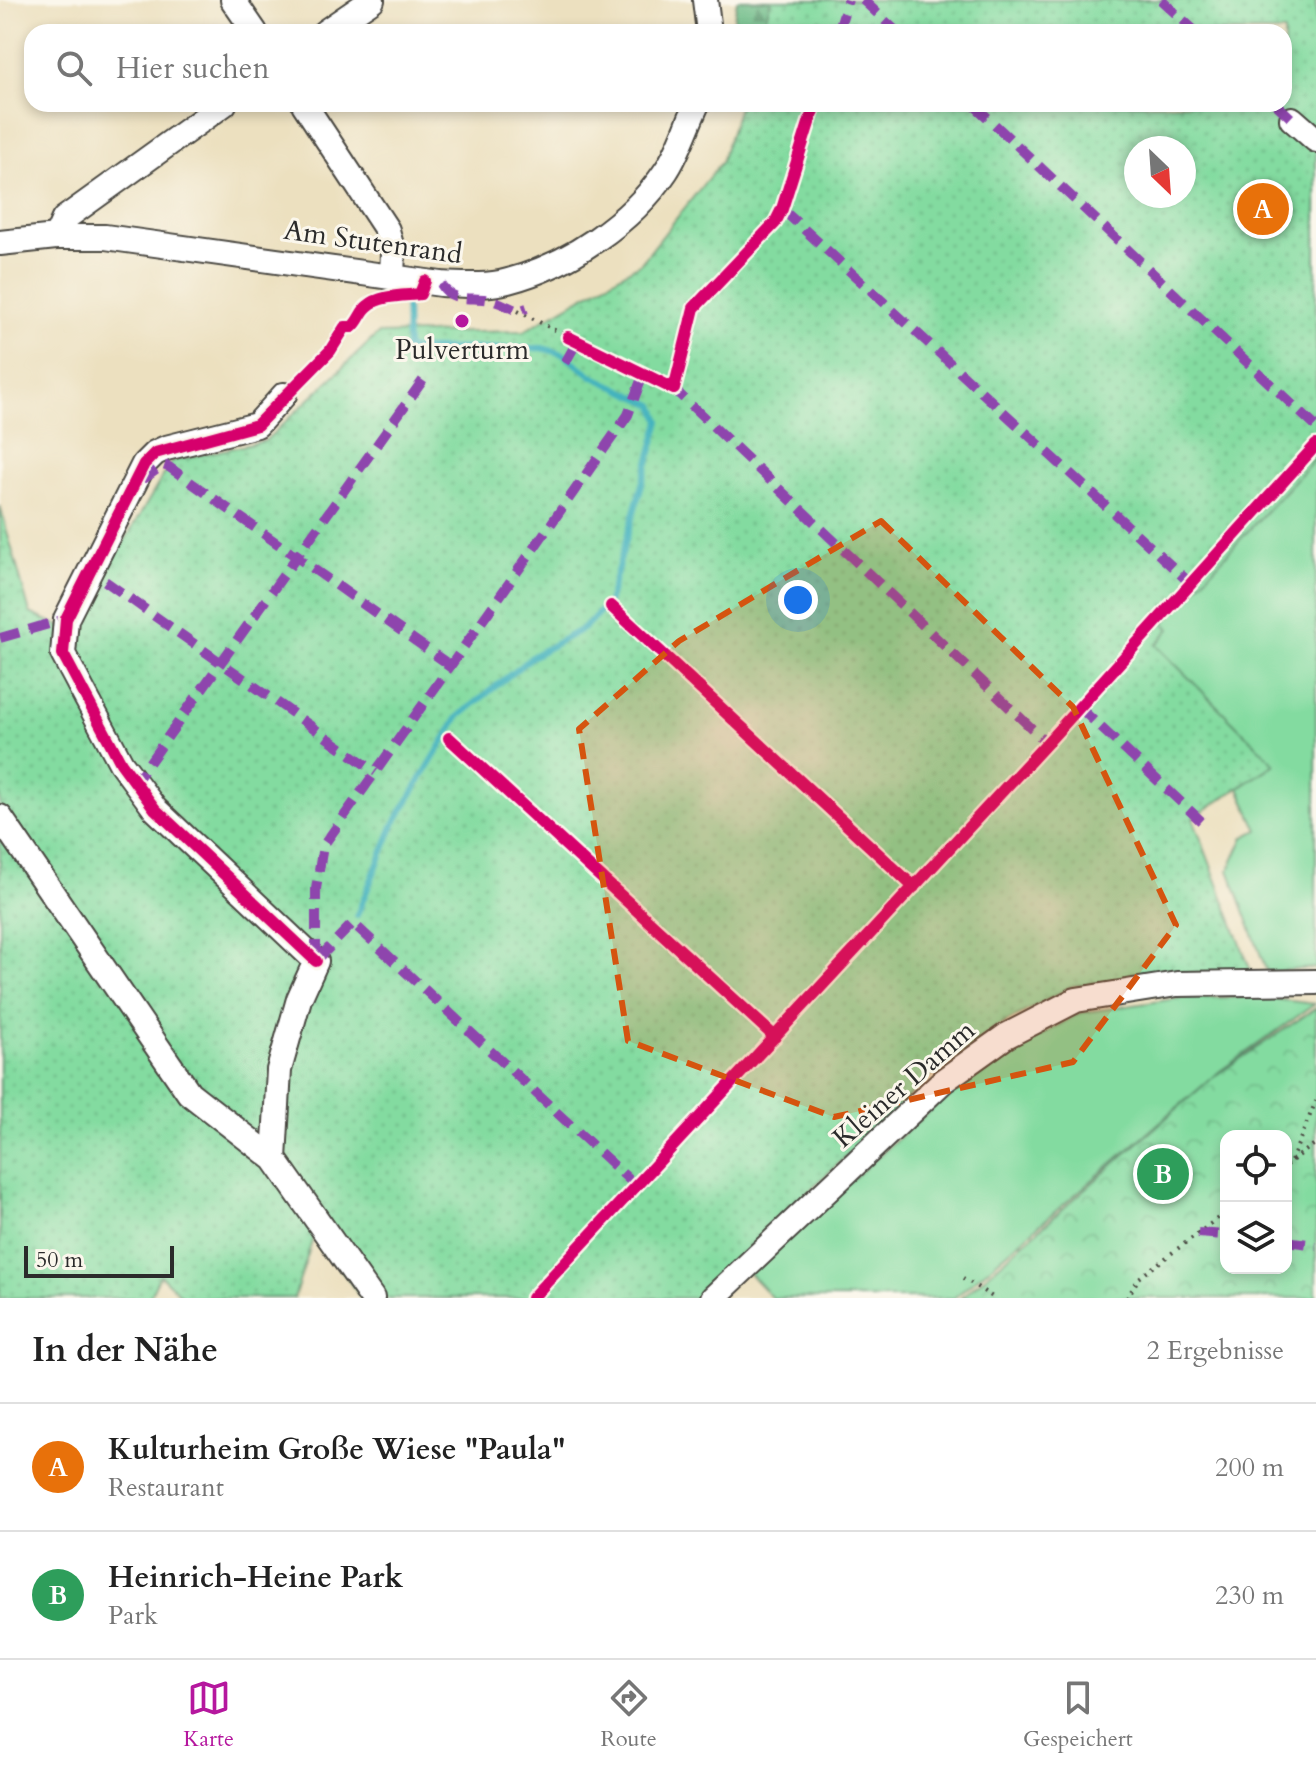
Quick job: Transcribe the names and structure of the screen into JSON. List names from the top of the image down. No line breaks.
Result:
{"streets":{"street":["Am Stutenrand","Kleiner Damm"]},"places":["Pulverturm"],"scale_bar":"50 m","north":"bottom right","page":{"search":"Hier suchen","pins":["A","B"],"scale":"50 m","heading":["In der Nähe","2 Ergebnisse"],"list":[{"mark":"A","name":"Kulturheim Große Wiese \"Paula\"","note":"Restaurant","value":"200 m"},{"mark":"B","name":"Heinrich-Heine Park","note":"Park","value":"230 m"}],"nav":["Karte","Route","Gespeichert"]}}
